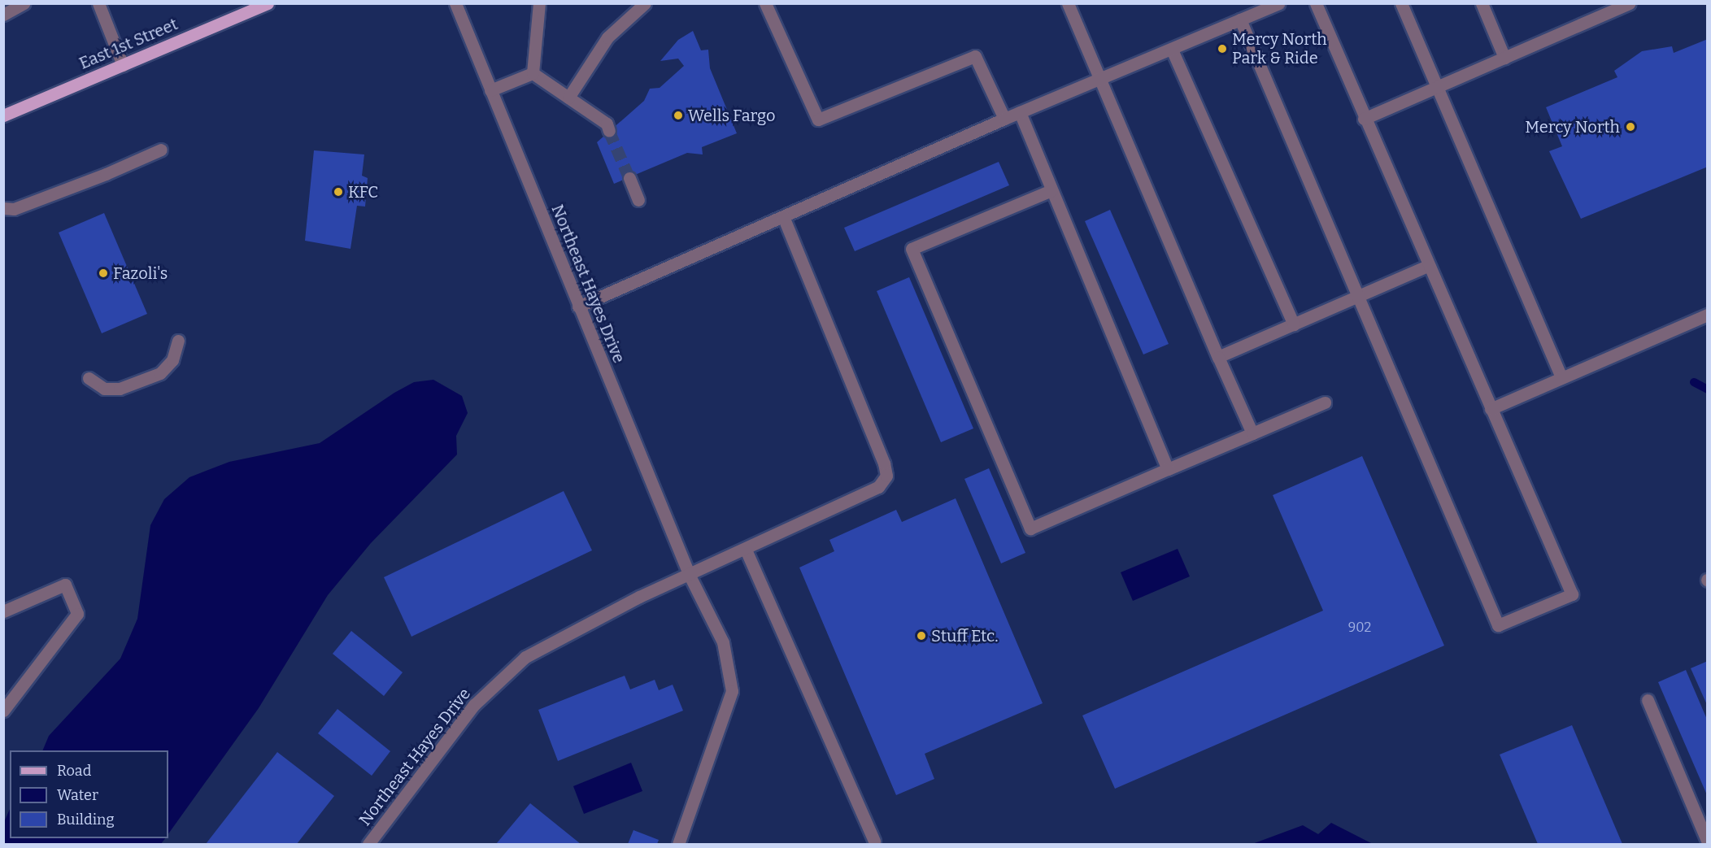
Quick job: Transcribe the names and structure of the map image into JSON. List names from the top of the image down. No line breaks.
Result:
{"streets":{"main road":["East 1st Street"],"street":["Northeast Hayes Drive"]},"places":["Mercy North Park & Ride","Wells Fargo","Mercy North","KFC","Fazoli's","Stuff Etc."],"house_numbers":["902"],"legend":["Road","Water","Building"]}
